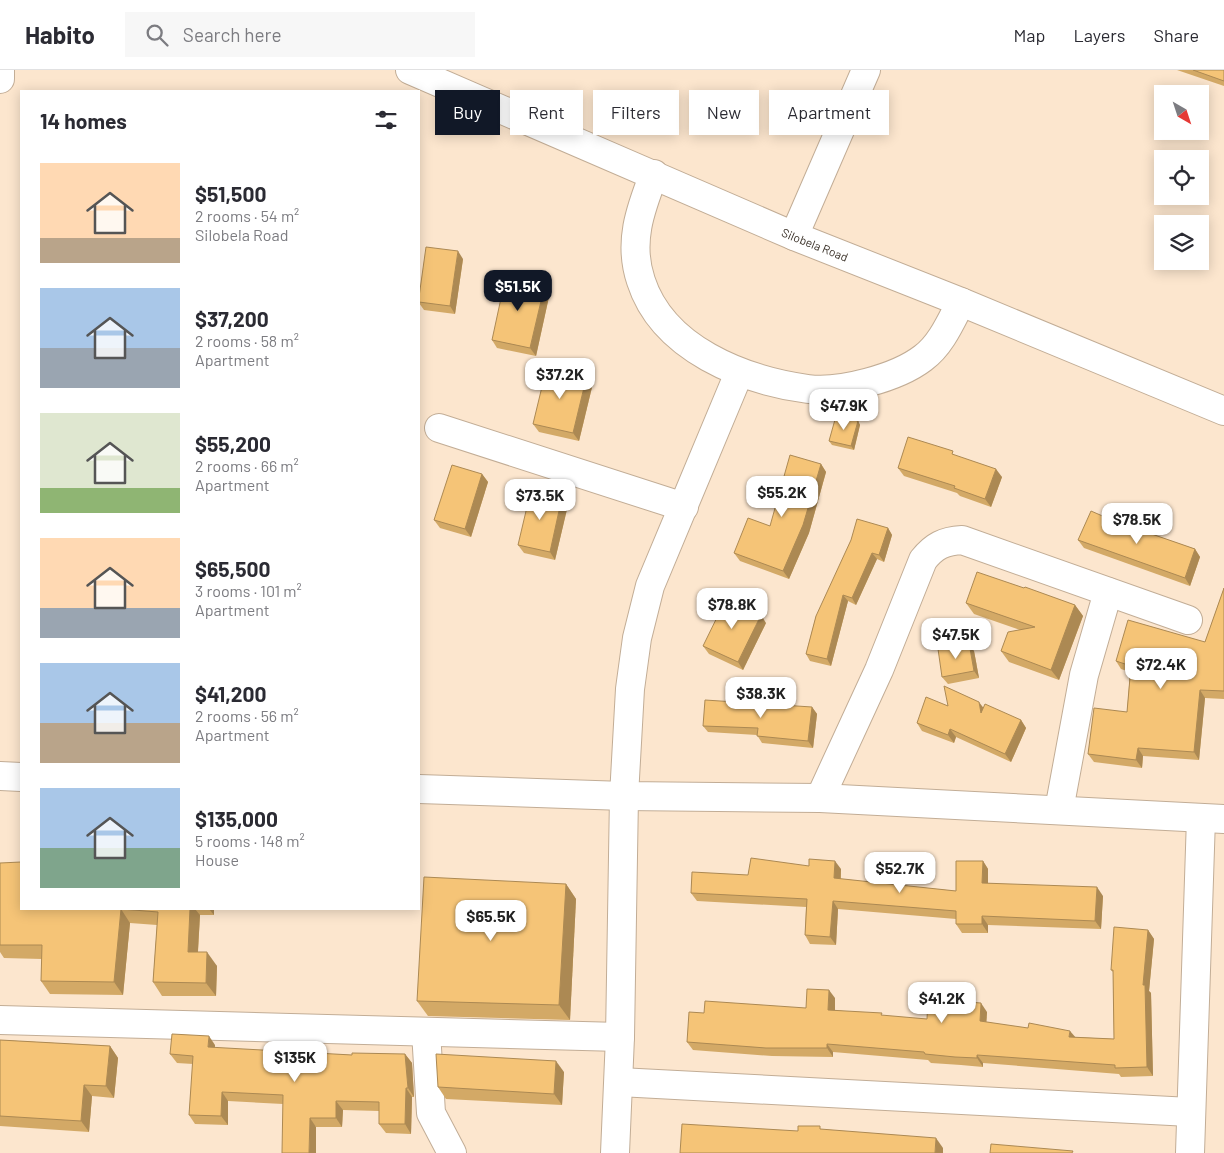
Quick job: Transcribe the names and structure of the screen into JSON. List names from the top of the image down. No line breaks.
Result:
{"streets":{"street":["Silobela Road"]},"north":"bottom right","page":{"header":"Habito","search":"Search here","nav":["Map","Layers","Share"],"chip":["Buy","Rent","Filters","New","Apartment"],"heading":"14 homes","list":[{"name":"$51,500","note":"2 rooms · 54 m² · Silobela Road"},{"name":"$37,200","note":"2 rooms · 58 m² · Apartment"},{"name":"$55,200","note":"2 rooms · 66 m² · Apartment"},{"name":"$65,500","note":"3 rooms · 101 m² · Apartment"},{"name":"$41,200","note":"2 rooms · 56 m² · Apartment"},{"name":"$135,000","note":"5 rooms · 148 m² · House"}],"price":["$51.5K","$37.2K","$47.9K","$55.2K","$73.5K","$78.5K","$78.8K","$47.5K","$72.4K","$38.3K","$52.7K","$65.5K","$41.2K","$135K"]}}
